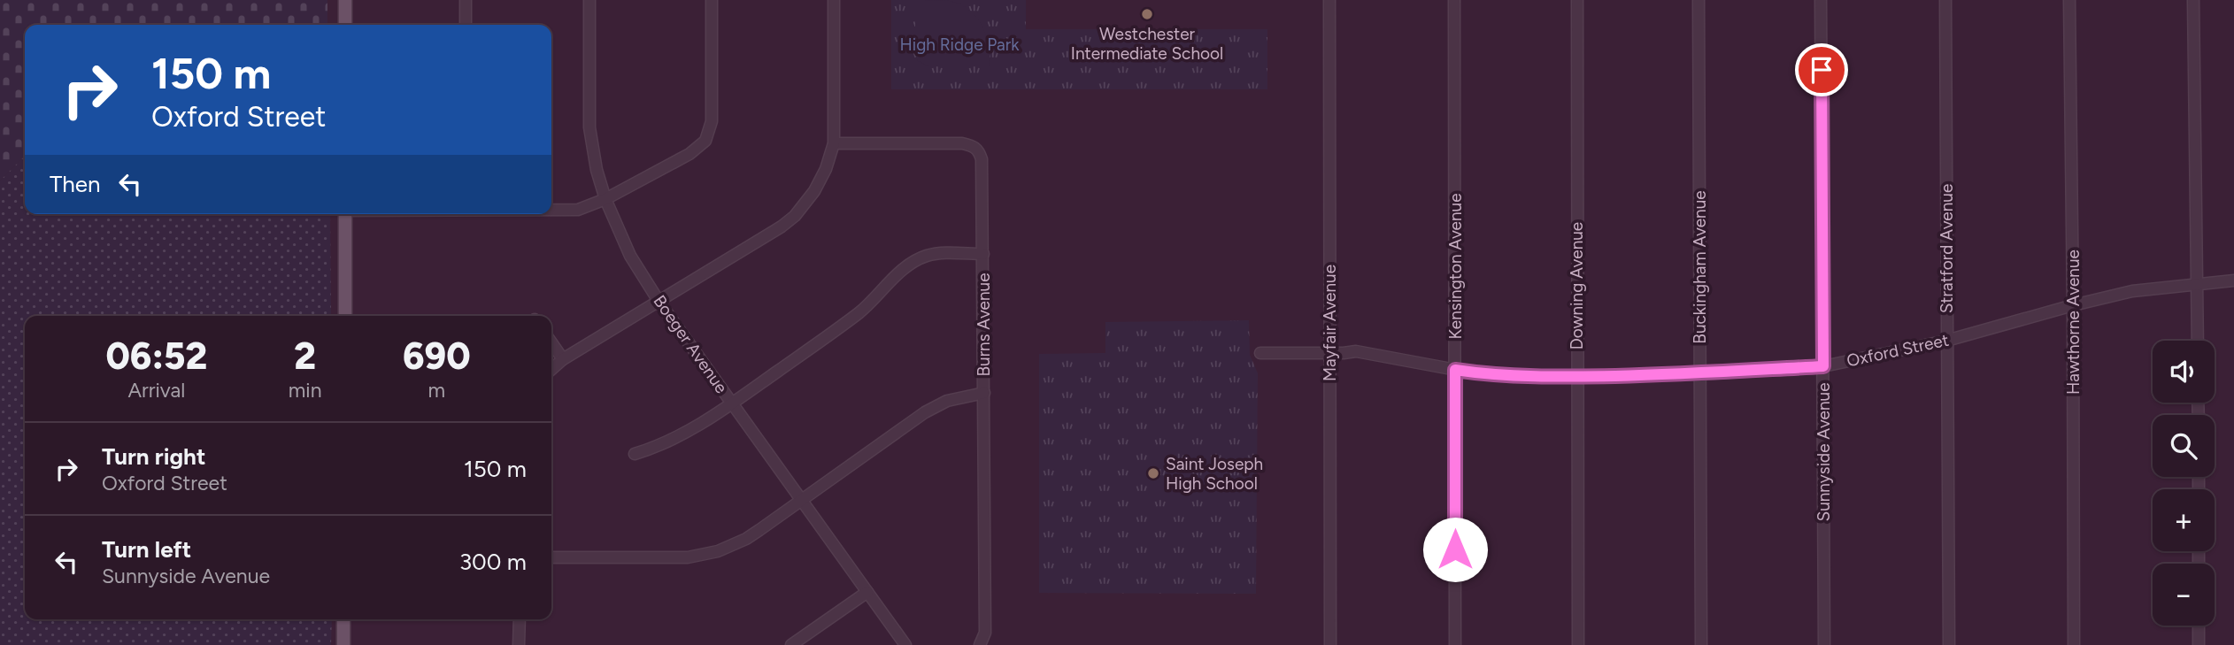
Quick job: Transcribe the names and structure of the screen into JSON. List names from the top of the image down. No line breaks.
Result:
{"streets":{"street":["Stratford Avenue","Kensington Avenue","Buckingham Avenue","Downing Avenue","Hawthorne Avenue","Mayfair Avenue","Burns Avenue","Boeger Avenue","Oxford Street","Sunnyside Avenue"]},"crossings":[["Stratford Avenue","Oxford Street"],["Kensington Avenue","Oxford Street"],["Buckingham Avenue","Oxford Street"],["Downing Avenue","Oxford Street"],["Hawthorne Avenue","Oxford Street"],["Mayfair Avenue","Oxford Street"],["Oxford Street","Sunnyside Avenue"]],"parks":["High Ridge Park"],"places":["Westchester Intermediate School","Saint Joseph High School"],"page":{"turn":["150 m","Oxford Street"],"then":"Then","eta":["06:52","Arrival","2","min","690","m"],"map_buttons":["+","−"],"list":[{"name":"Turn right","note":"Oxford Street","value":"150 m"},{"name":"Turn left","note":"Sunnyside Avenue","value":"300 m"}]}}
